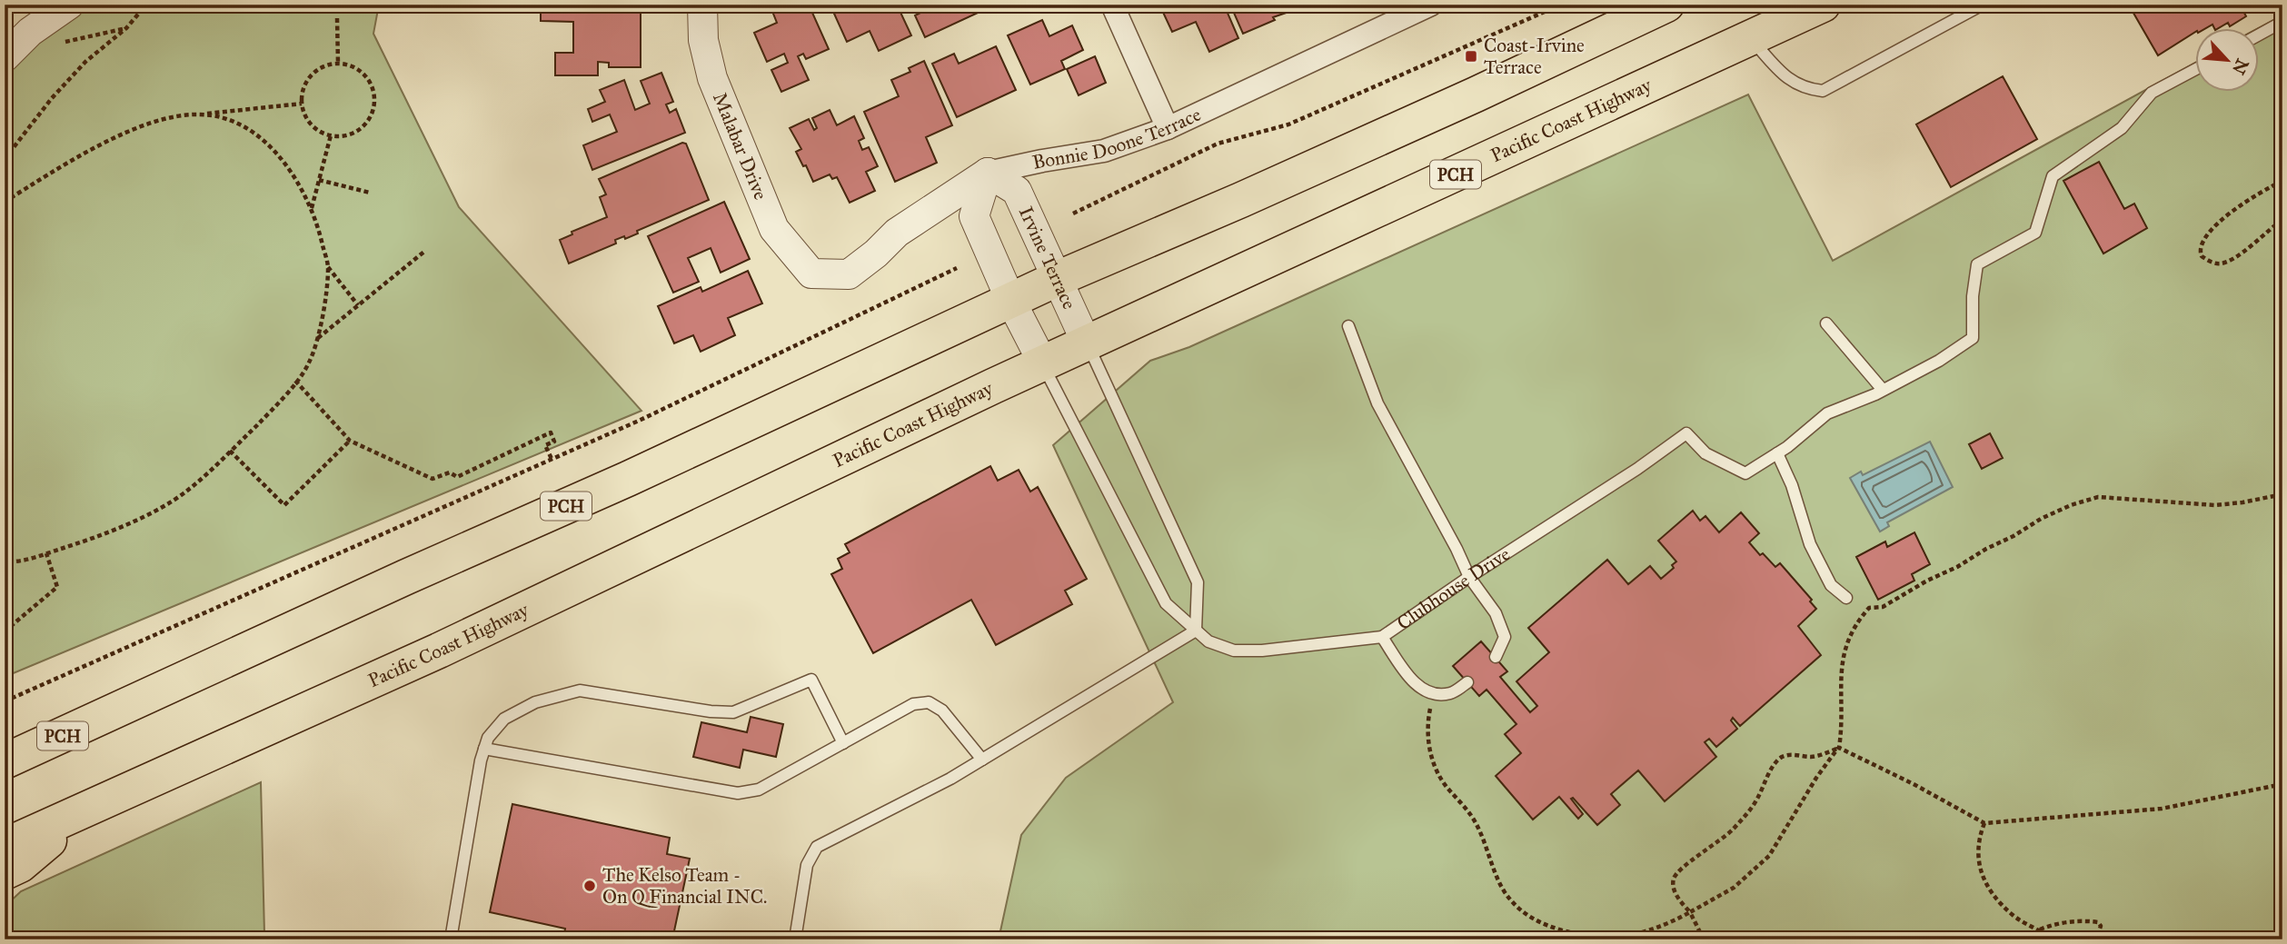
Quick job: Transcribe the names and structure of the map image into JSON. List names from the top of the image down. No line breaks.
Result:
{"streets":{"highway":["Pacific Coast Highway","PCH"],"street":["Bonnie Doone Terrace","Malabar Drive","Irvine Terrace","Clubhouse Drive"]},"crossings":[["Pacific Coast Highway","Irvine Terrace"],["Pacific Coast Highway","Clubhouse Drive"],["Bonnie Doone Terrace","Malabar Drive"],["Bonnie Doone Terrace","Irvine Terrace"],["PCH","Irvine Terrace"],["PCH","Clubhouse Drive"]],"places":{"transit":["Coast-Irvine Terrace"],"other":["The Kelso Team - On Q Financial INC."]},"north":"bottom right"}
